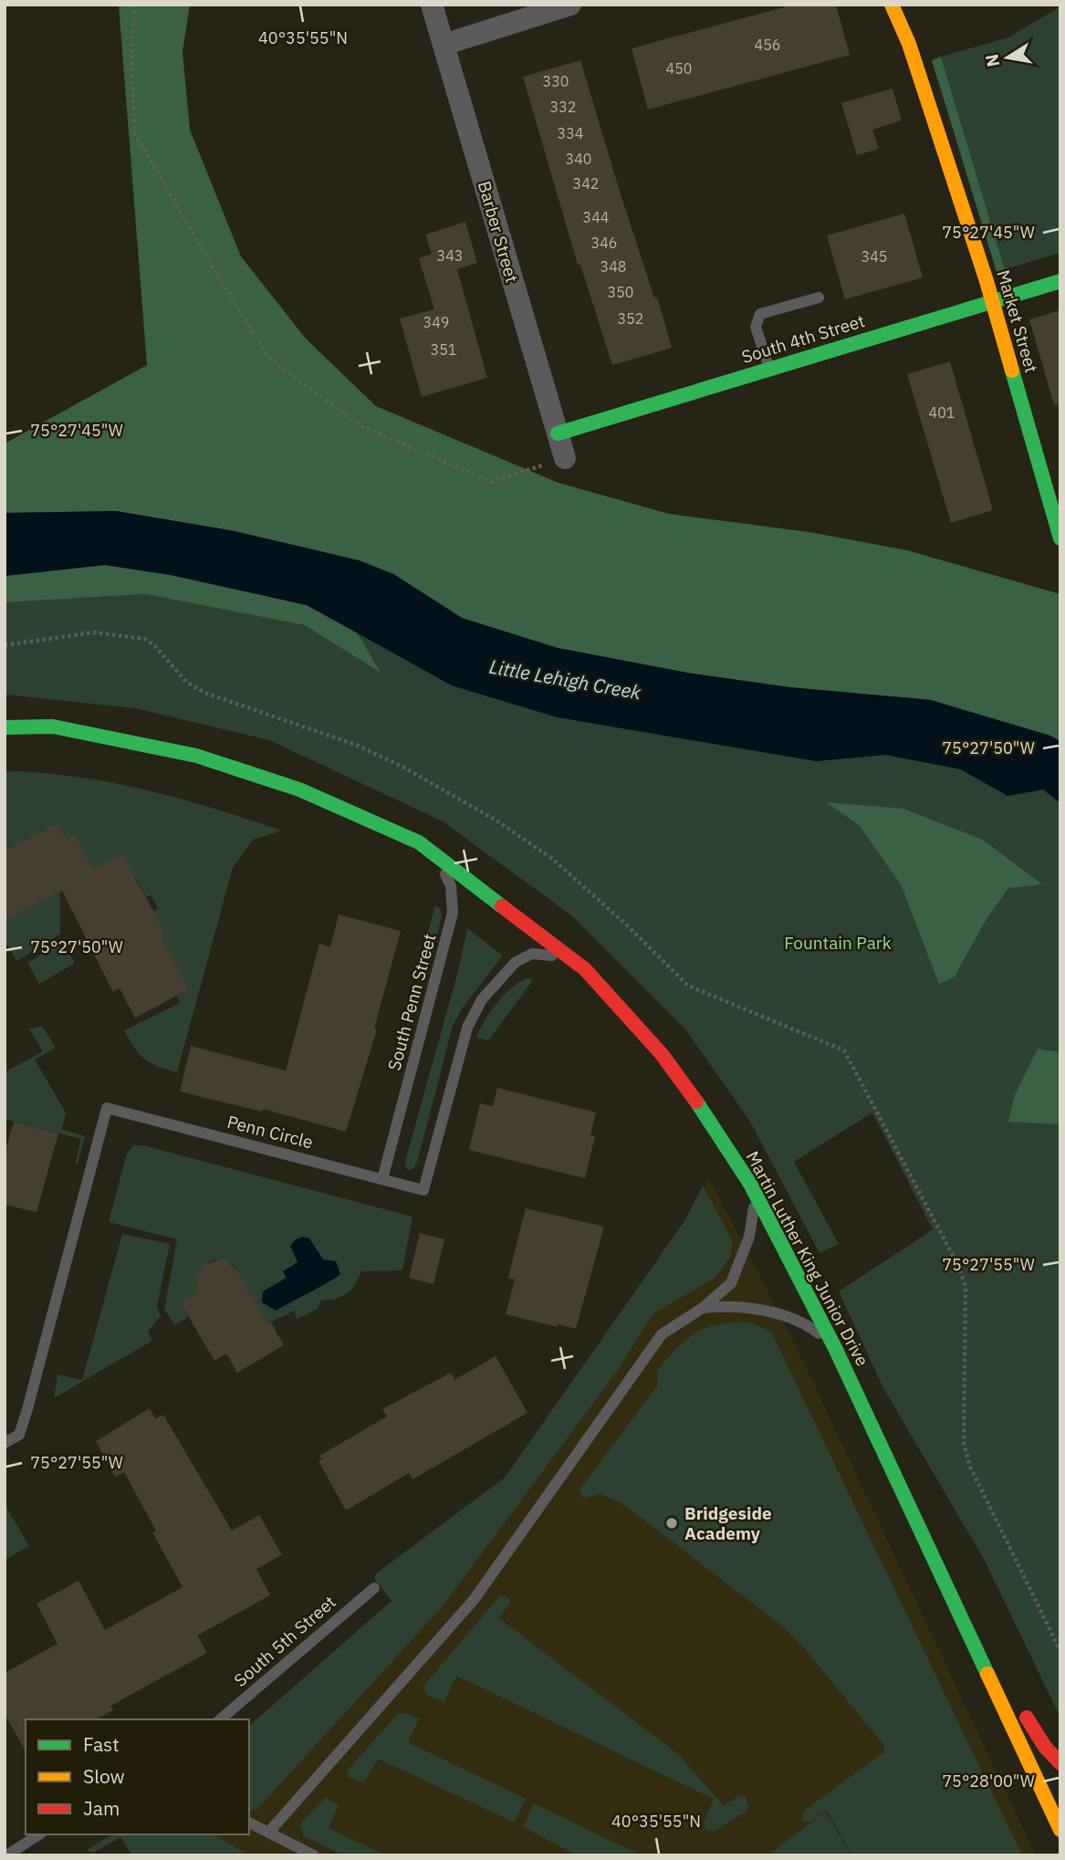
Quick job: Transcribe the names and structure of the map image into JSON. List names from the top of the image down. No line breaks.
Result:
{"streets":{"main road":["Market Street","South 4th Street","Martin Luther King Junior Drive"],"street":["Barber Street"],"lane":["South Penn Street","Penn Circle","South 5th Street"]},"crossings":[["Barber Street","South 4th Street"],["Market Street","South 4th Street"],["South Penn Street","Penn Circle"],["South Penn Street","Martin Luther King Junior Drive"],["Penn Circle","Martin Luther King Junior Drive"]],"water":["Little Lehigh Creek"],"parks":["Fountain Park"],"places":["Bridgeside Academy"],"house_numbers":["456","450","330","332","334","340","342","344","346","343","345","348","350","352","349","351","401"],"legend":["Fast","Slow","Jam"],"north":"left","coordinates":["40°35'55\"N","75°27'45\"W","75°27'50\"W","75°27'55\"W","75°28'00\"W"]}
